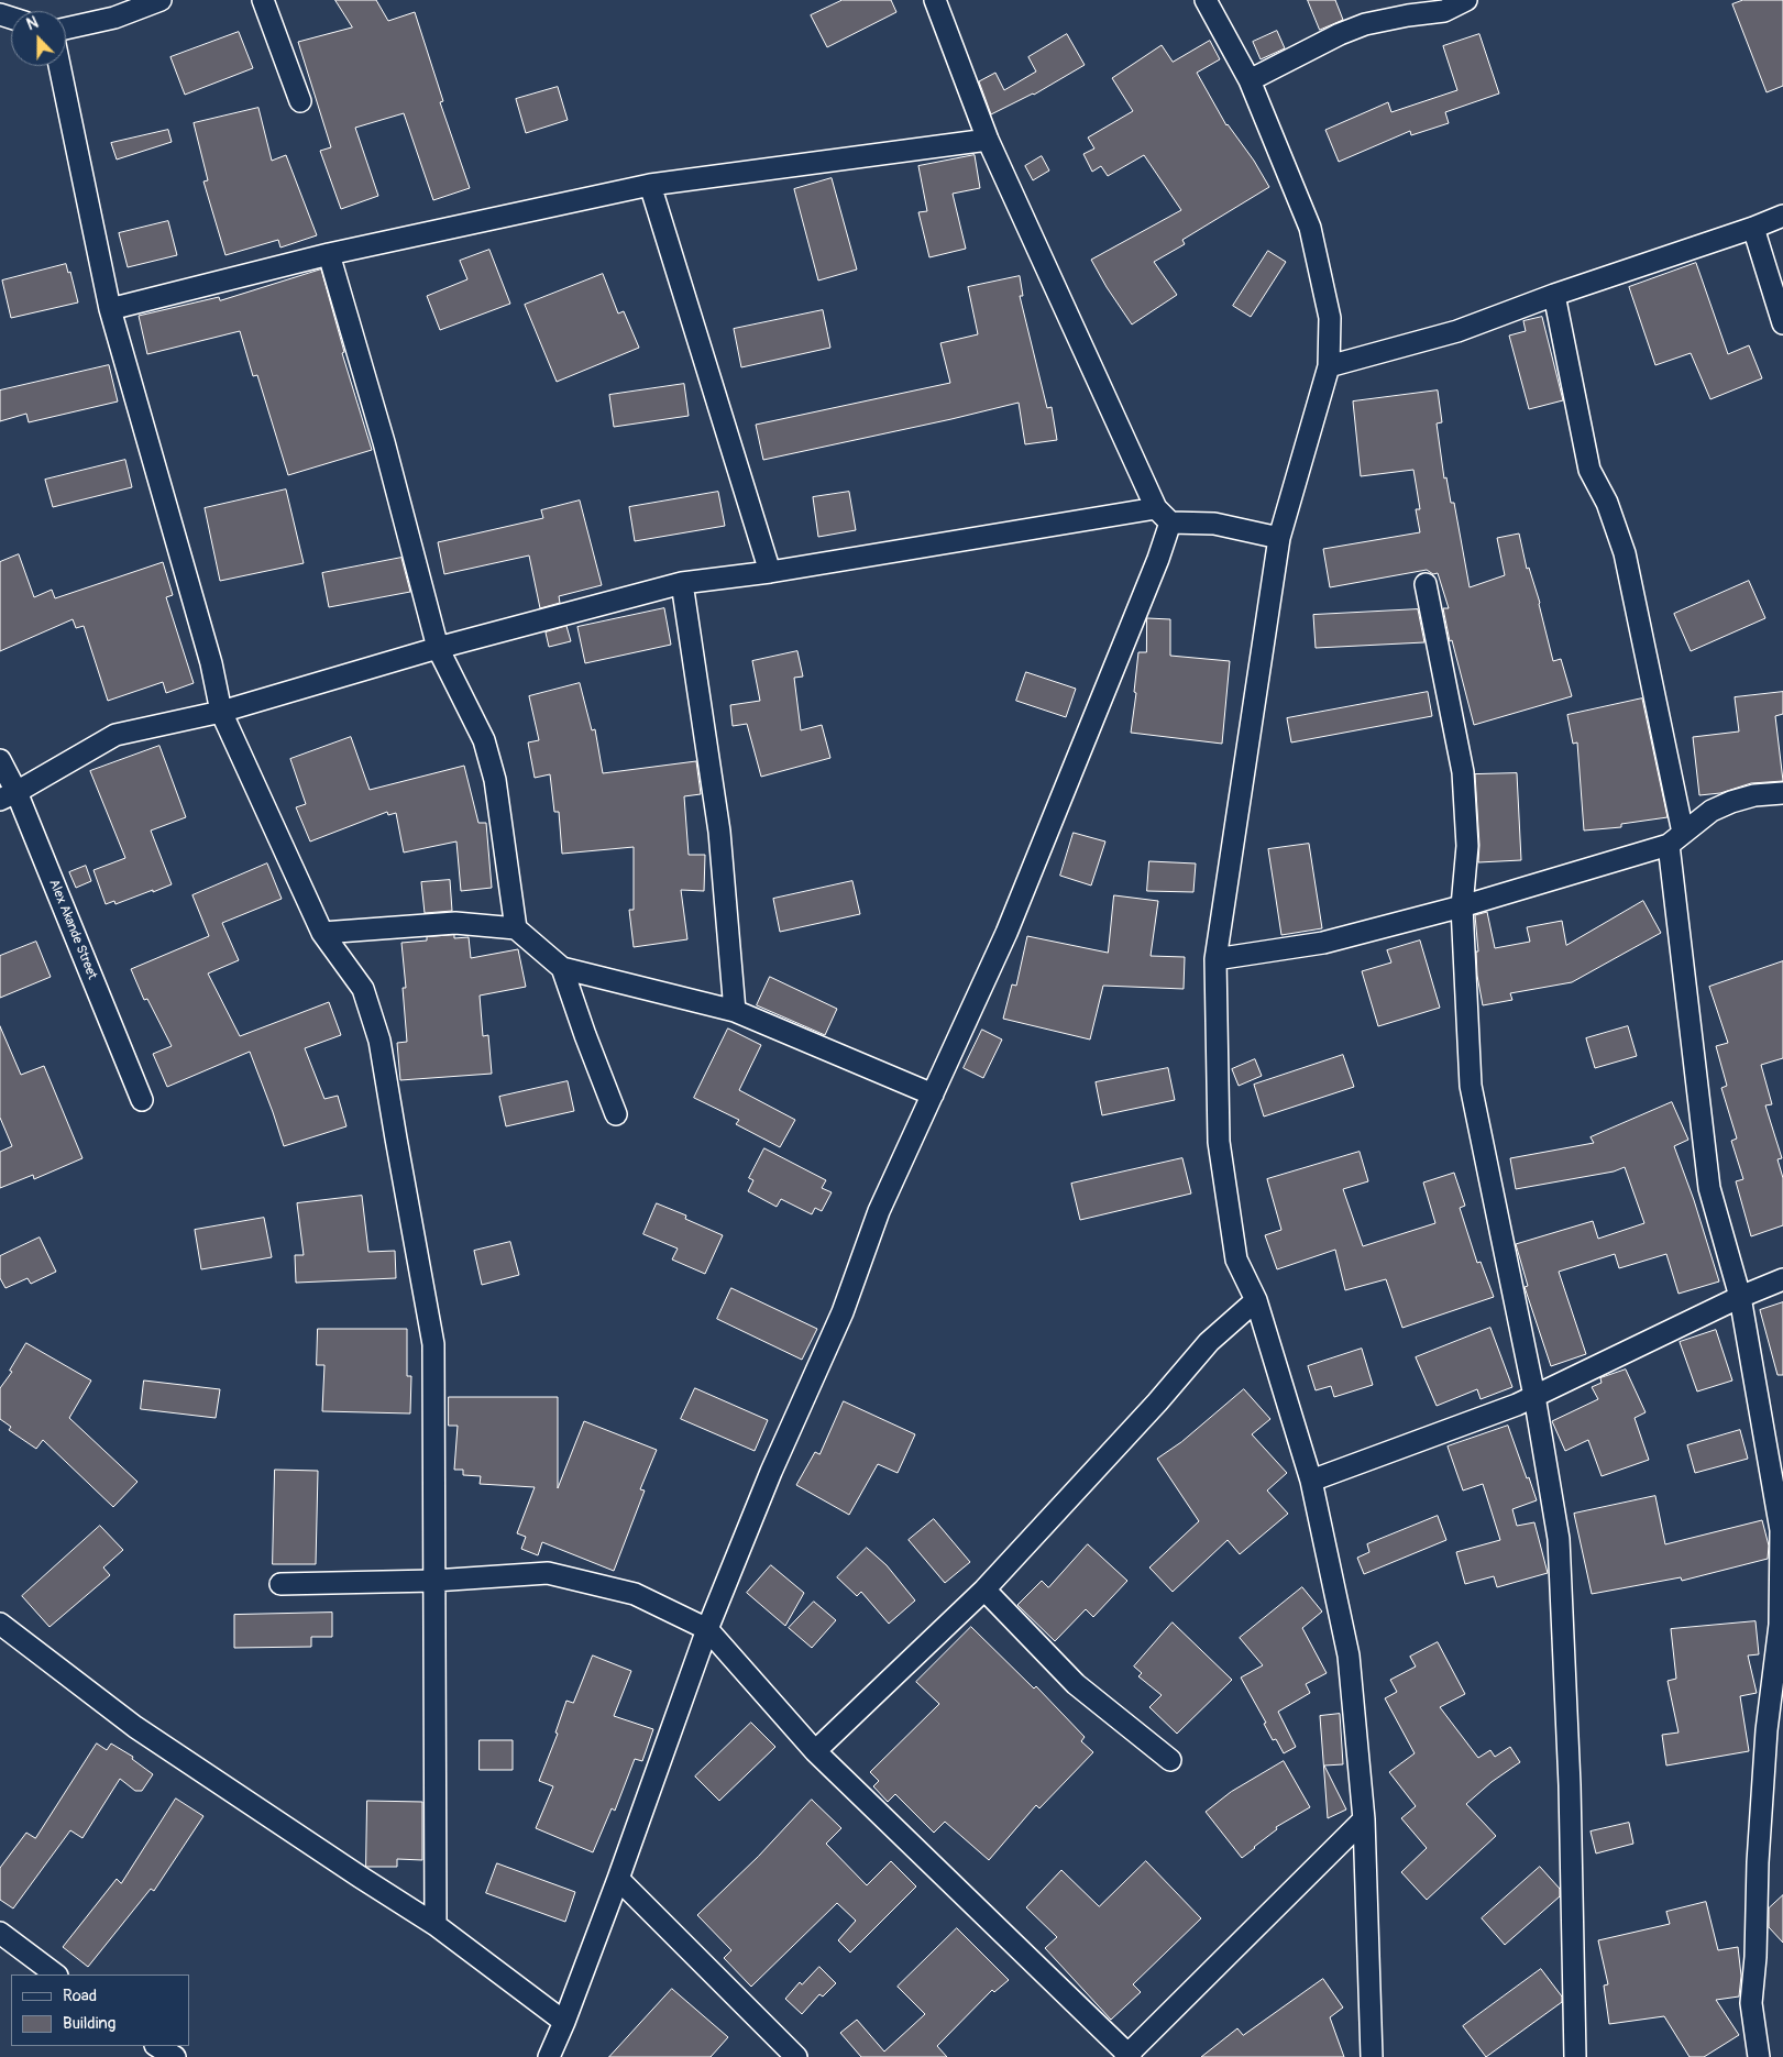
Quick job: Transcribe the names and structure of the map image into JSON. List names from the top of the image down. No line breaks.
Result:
{"streets":{"street":["Alex Akande Street"]},"legend":["Road","Building"],"north":"top"}
